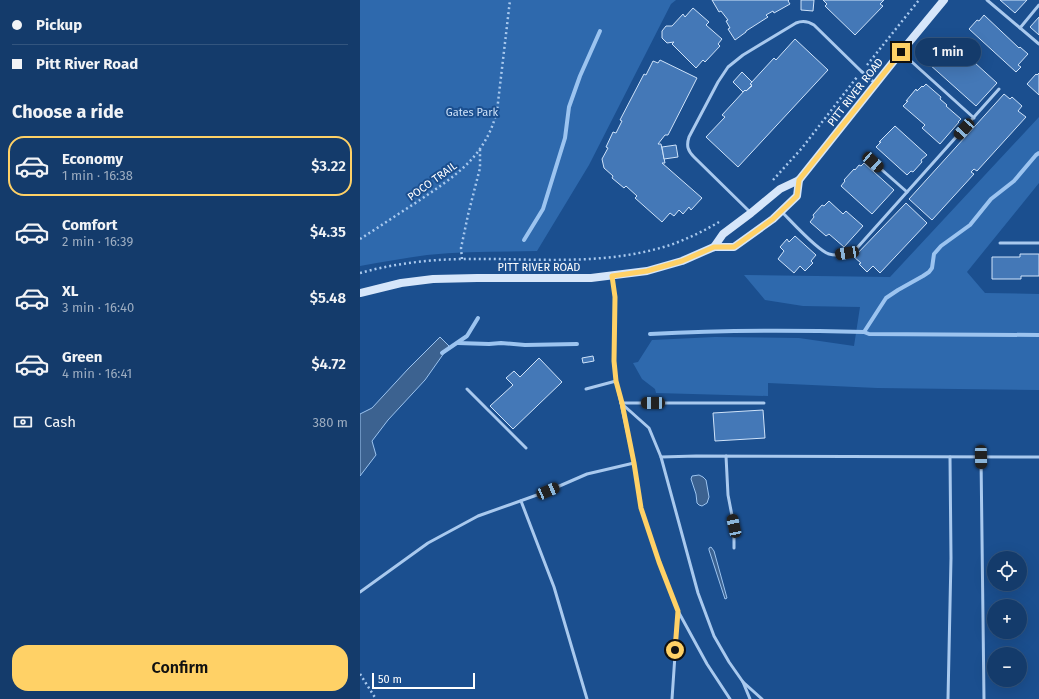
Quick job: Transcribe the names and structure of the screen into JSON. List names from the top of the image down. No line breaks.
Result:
{"streets":{"main road":["PITT RIVER ROAD"],"path":["POCO TRAIL"]},"parks":["Gates Park"],"scale_bar":"50 m","page":{"banner":["Pickup","Pitt River Road"],"bubble":"1 min","heading":"Choose a ride","list":[{"name":"Economy","note":"1 min · 16:38","value":"$3.22"},{"name":"Comfort","note":"2 min · 16:39","value":"$4.35"},{"name":"XL","note":"3 min · 16:40","value":"$5.48"},{"name":"Green","note":"4 min · 16:41","value":"$4.72"}],"pay":["Cash","380 m"],"map_buttons":["+","−"],"buttons":"Confirm","scale":"50 m"}}
